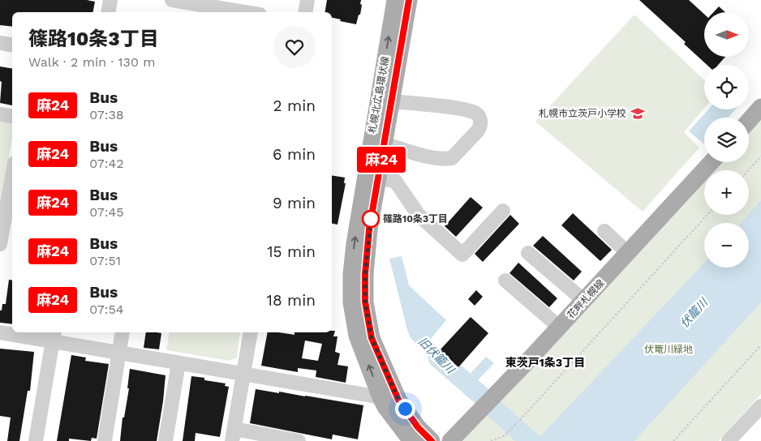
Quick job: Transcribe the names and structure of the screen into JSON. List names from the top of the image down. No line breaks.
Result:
{"streets":{"main road":["札幌北広島環状線","花畔札幌線"]},"districts":["東茨戸1条3丁目"],"water":["伏籠川","旧伏籠川"],"parks":["伏篭川緑地"],"places":{"school or university":["札幌市立茨戸小学校"],"other":["篠路10条3丁目"]},"lines":["bus line 麻24"],"north":"right","page":{"on_map":"麻24","map_buttons":["+","−"],"heading":["篠路10条3丁目","Walk · 2 min · 130 m"],"list":[{"mark":"麻24","name":"Bus","note":"07:38","value":"2 min"},{"mark":"麻24","name":"Bus","note":"07:42","value":"6 min"},{"mark":"麻24","name":"Bus","note":"07:45","value":"9 min"},{"mark":"麻24","name":"Bus","note":"07:51","value":"15 min"},{"mark":"麻24","name":"Bus","note":"07:54","value":"18 min"}]}}
